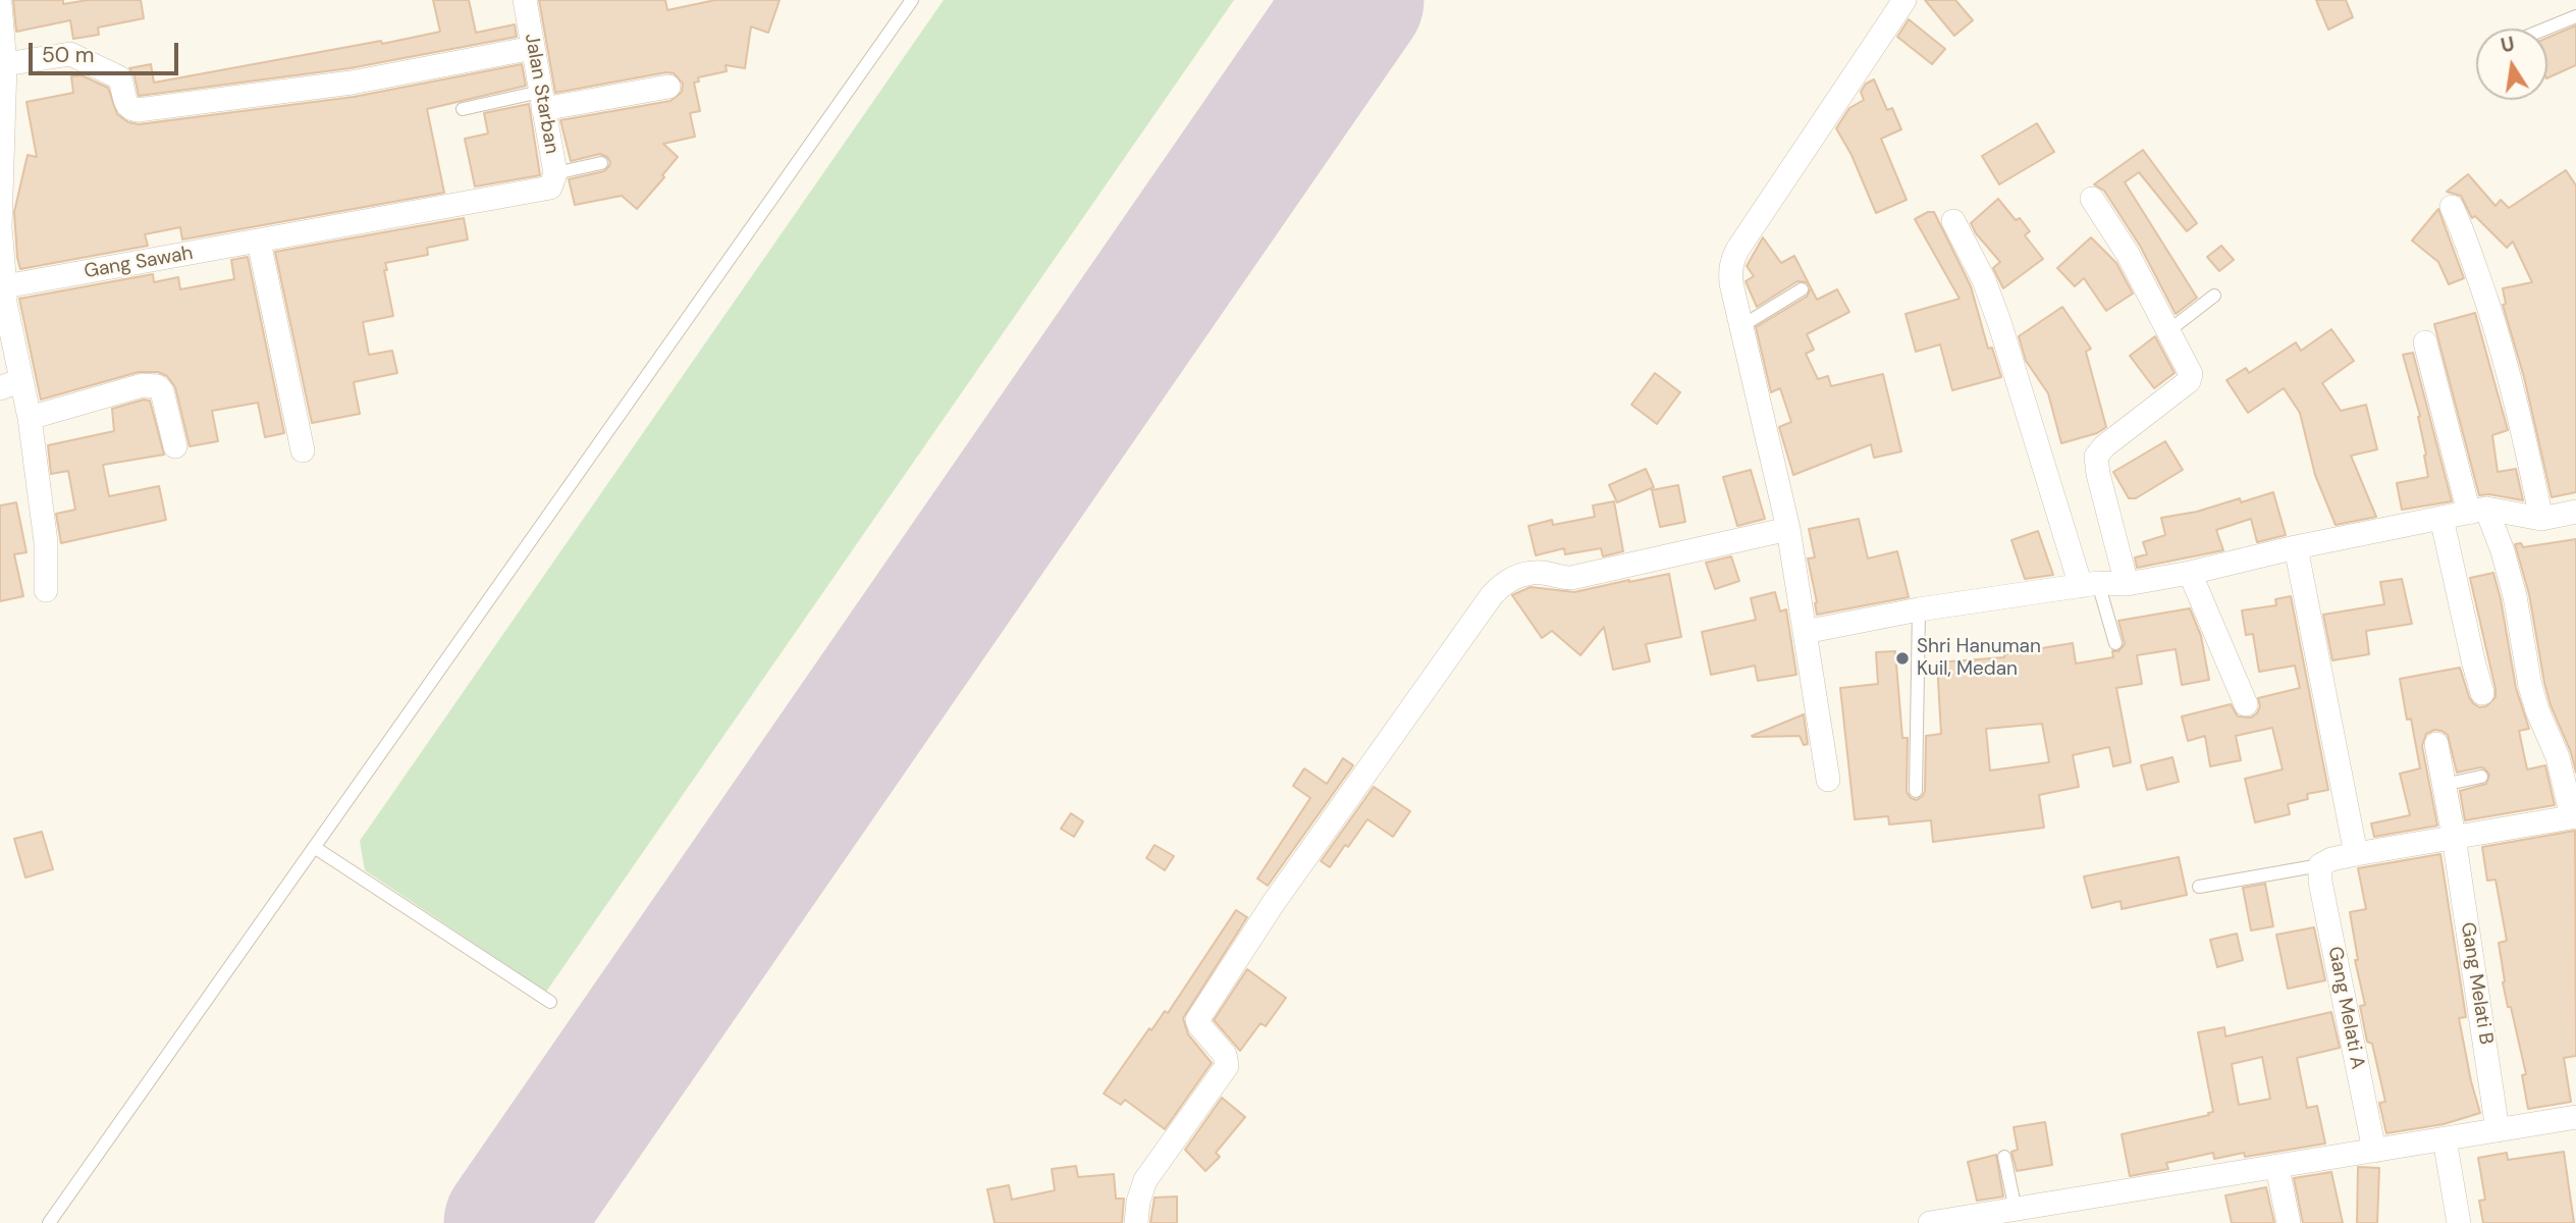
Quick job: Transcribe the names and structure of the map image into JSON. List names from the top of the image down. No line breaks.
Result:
{"streets":{"street":["Jalan Starban","Gang Sawah","Gang Melati B","Gang Melati A"]},"crossings":[["Jalan Starban","Gang Sawah"]],"places":["Shri Hanuman Kuil, Medan"],"scale_bar":"50 m","north":"top"}
